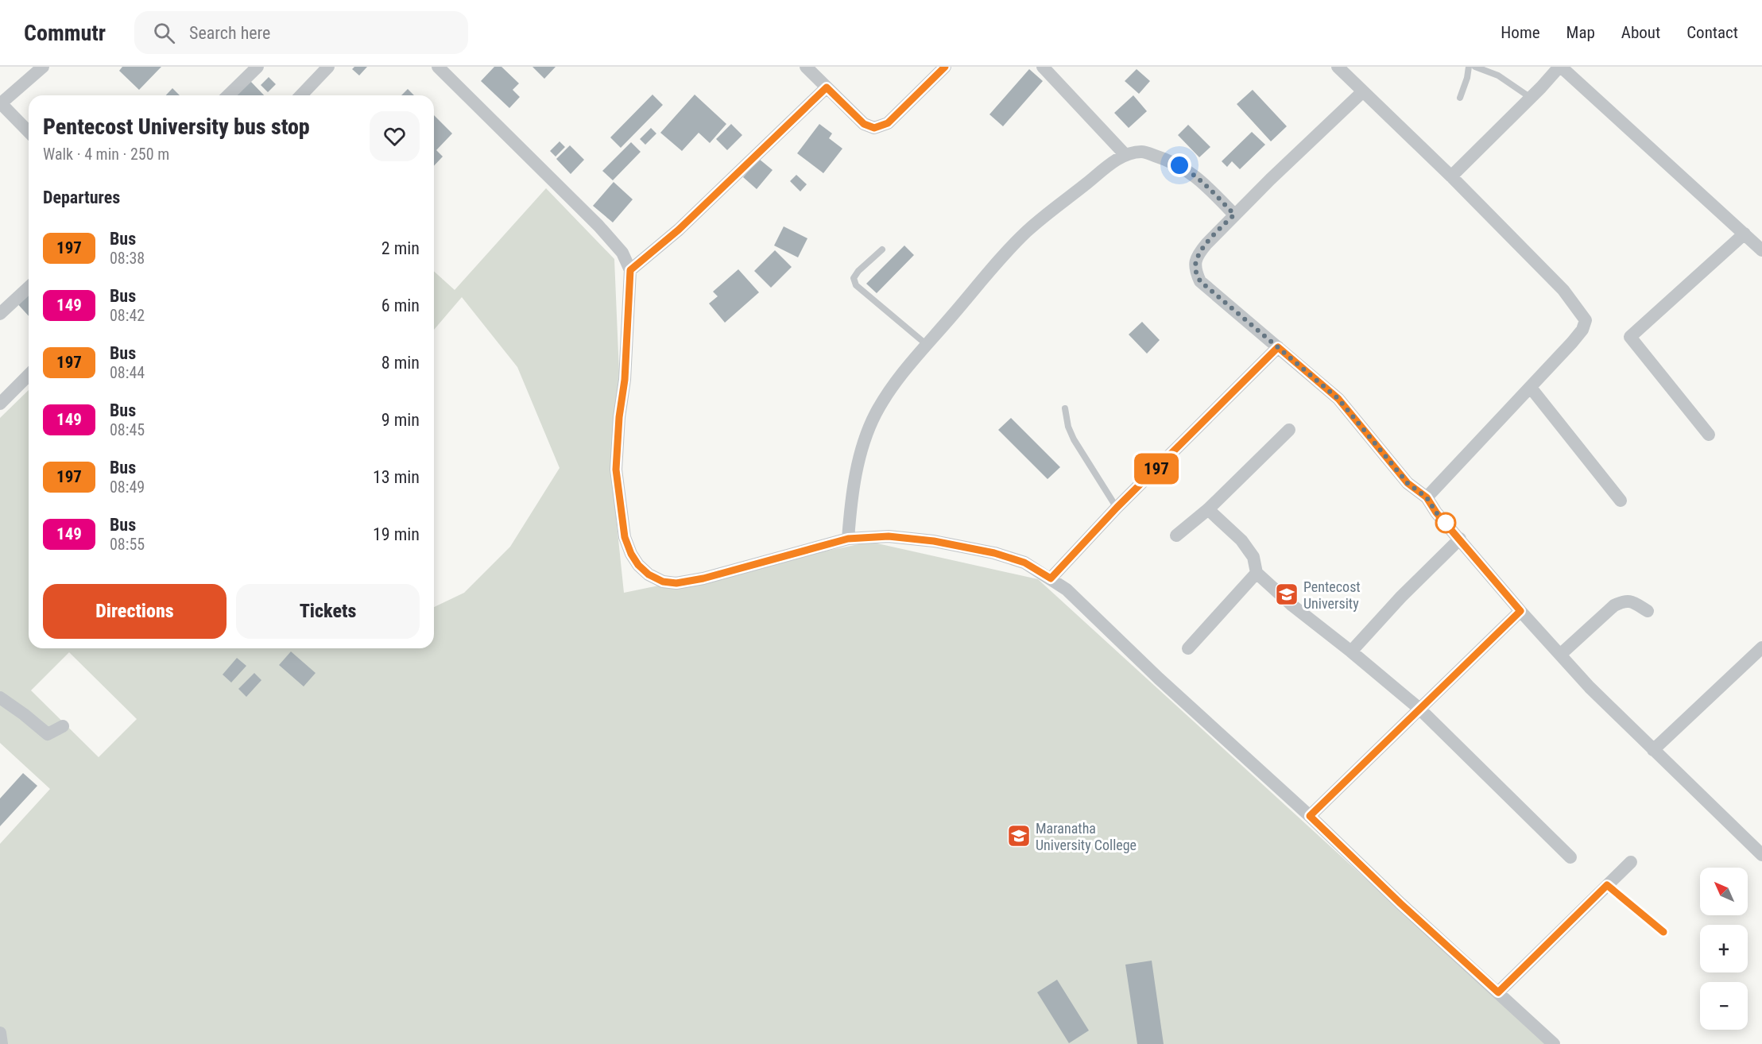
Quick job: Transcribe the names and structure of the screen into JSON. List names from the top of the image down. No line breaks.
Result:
{"places":{"school or university":["Pentecost University","Maranatha University College"]},"lines":["bus line 197"],"north":"top left","page":{"header":"Commutr","search":"Search here","nav":["Home","Map","About","Contact"],"on_map":"197","heading":[["Pentecost University bus stop","Walk · 4 min · 250 m"],"Departures"],"list":[{"mark":"197","name":"Bus","note":"08:38","value":"2 min"},{"mark":"149","name":"Bus","note":"08:42","value":"6 min"},{"mark":"197","name":"Bus","note":"08:44","value":"8 min"},{"mark":"149","name":"Bus","note":"08:45","value":"9 min"},{"mark":"197","name":"Bus","note":"08:49","value":"13 min"},{"mark":"149","name":"Bus","note":"08:55","value":"19 min"}],"buttons":["Directions","Tickets"],"map_buttons":["+","−"]}}
